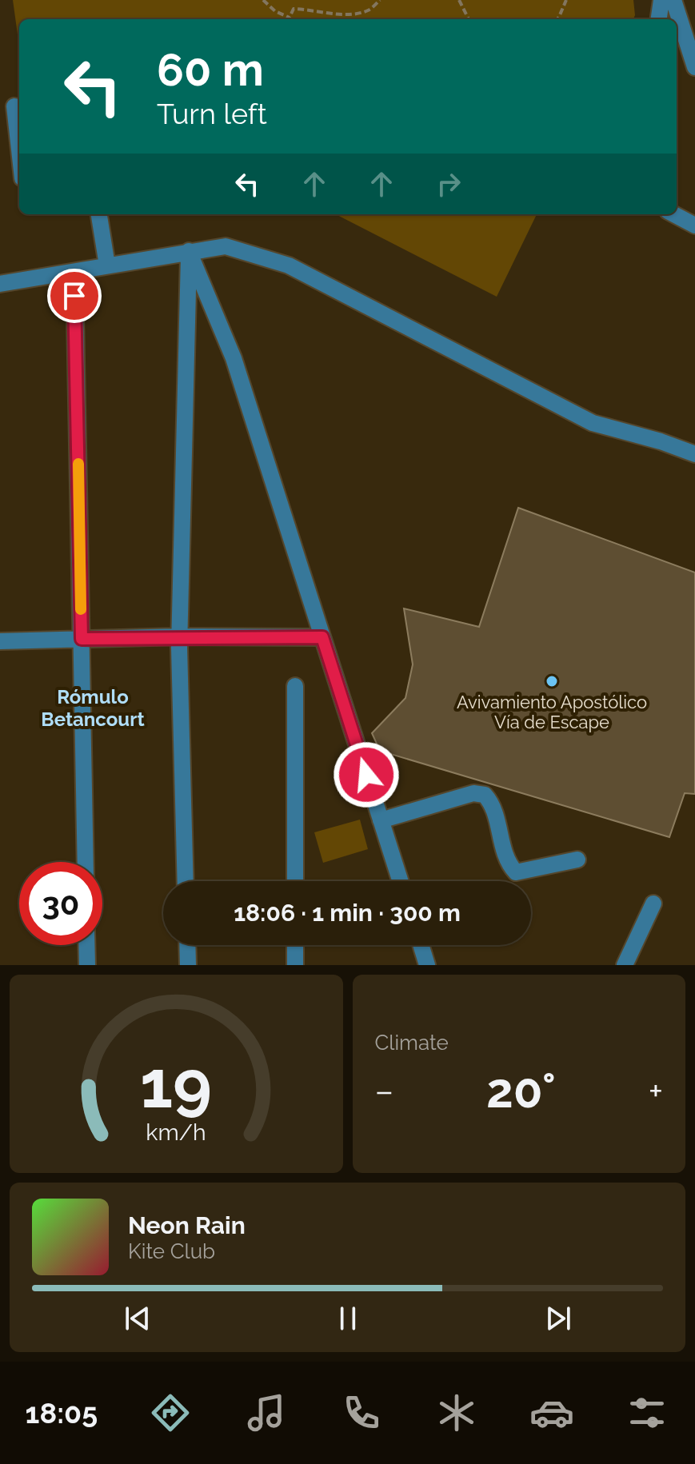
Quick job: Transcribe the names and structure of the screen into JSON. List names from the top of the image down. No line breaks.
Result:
{"districts":["Rómulo Betancourt"],"places":["Avivamiento Apostólico Vía de Escape"],"page":{"turn":["60 m","Turn left"],"limit":"30","trip":"18:06 · 1 min · 300 m","tile":"Climate","heat":["−","20°","+"],"song":["Neon Rain","Kite Club"],"tabs":"18:05","gauge":["19","km/h"]}}
